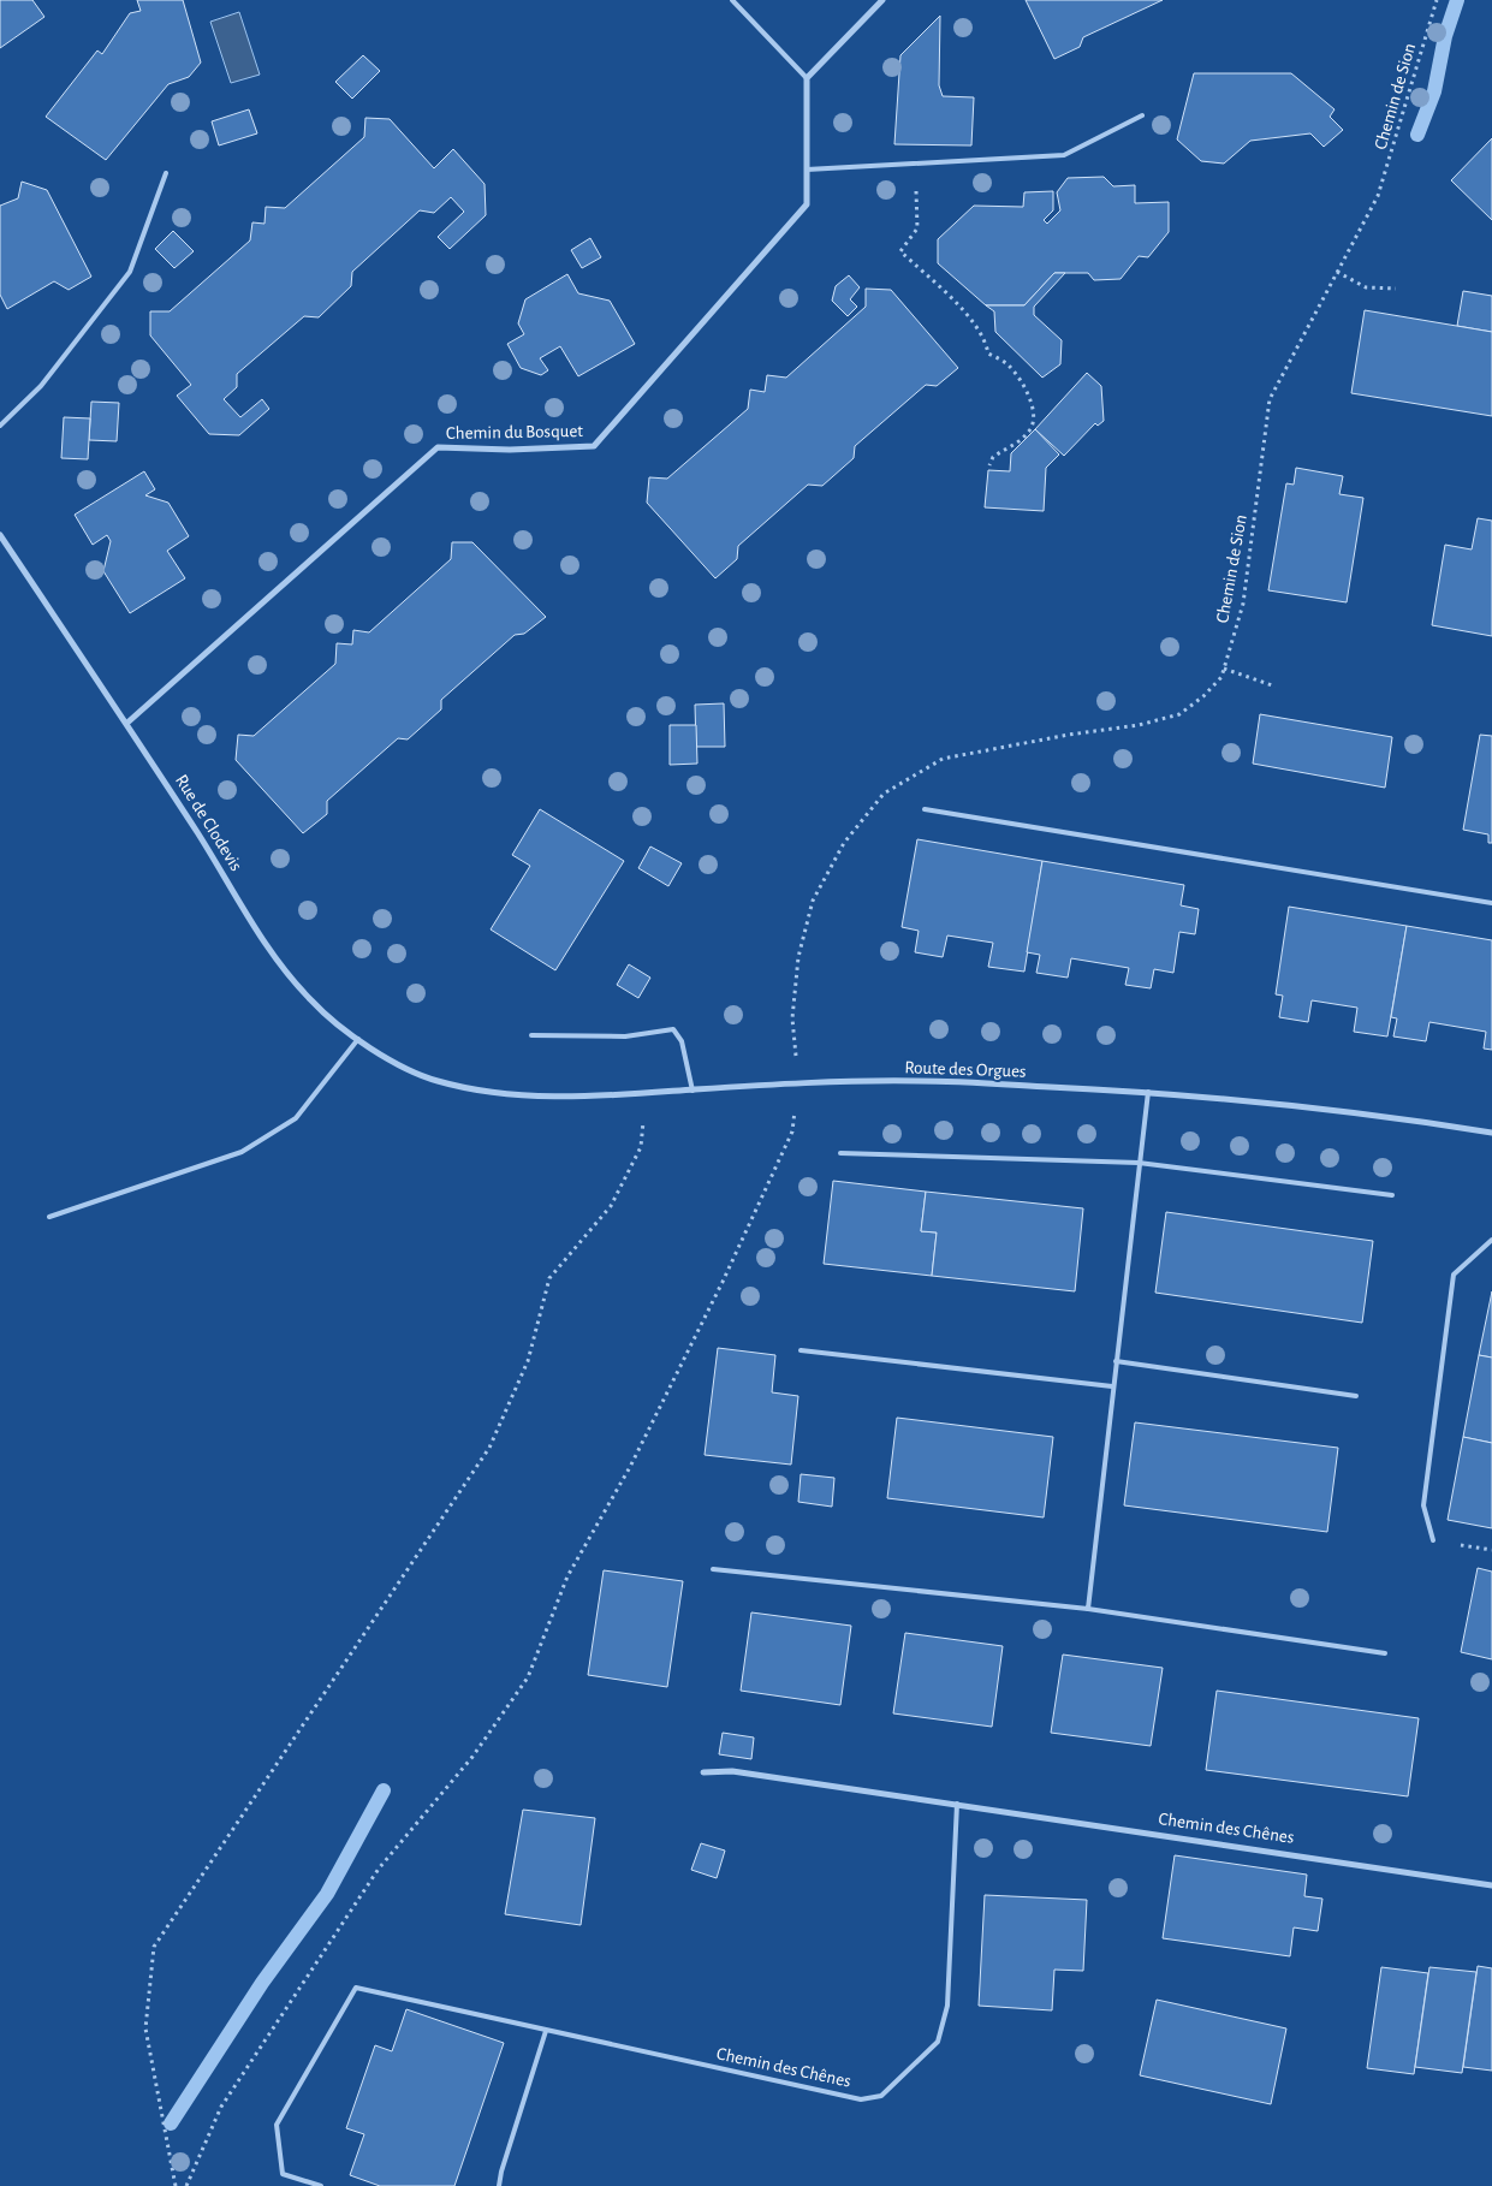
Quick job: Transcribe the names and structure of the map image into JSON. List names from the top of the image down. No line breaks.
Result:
{"streets":{"street":["Chemin du Bosquet","Rue de Clodevis","Route des Orgues","Chemin des Chênes"],"path":["Chemin de Sion"]},"crossings":[["Chemin de Sion","Route des Orgues"],["Chemin du Bosquet","Rue de Clodevis"],["Rue de Clodevis","Route des Orgues"]]}
